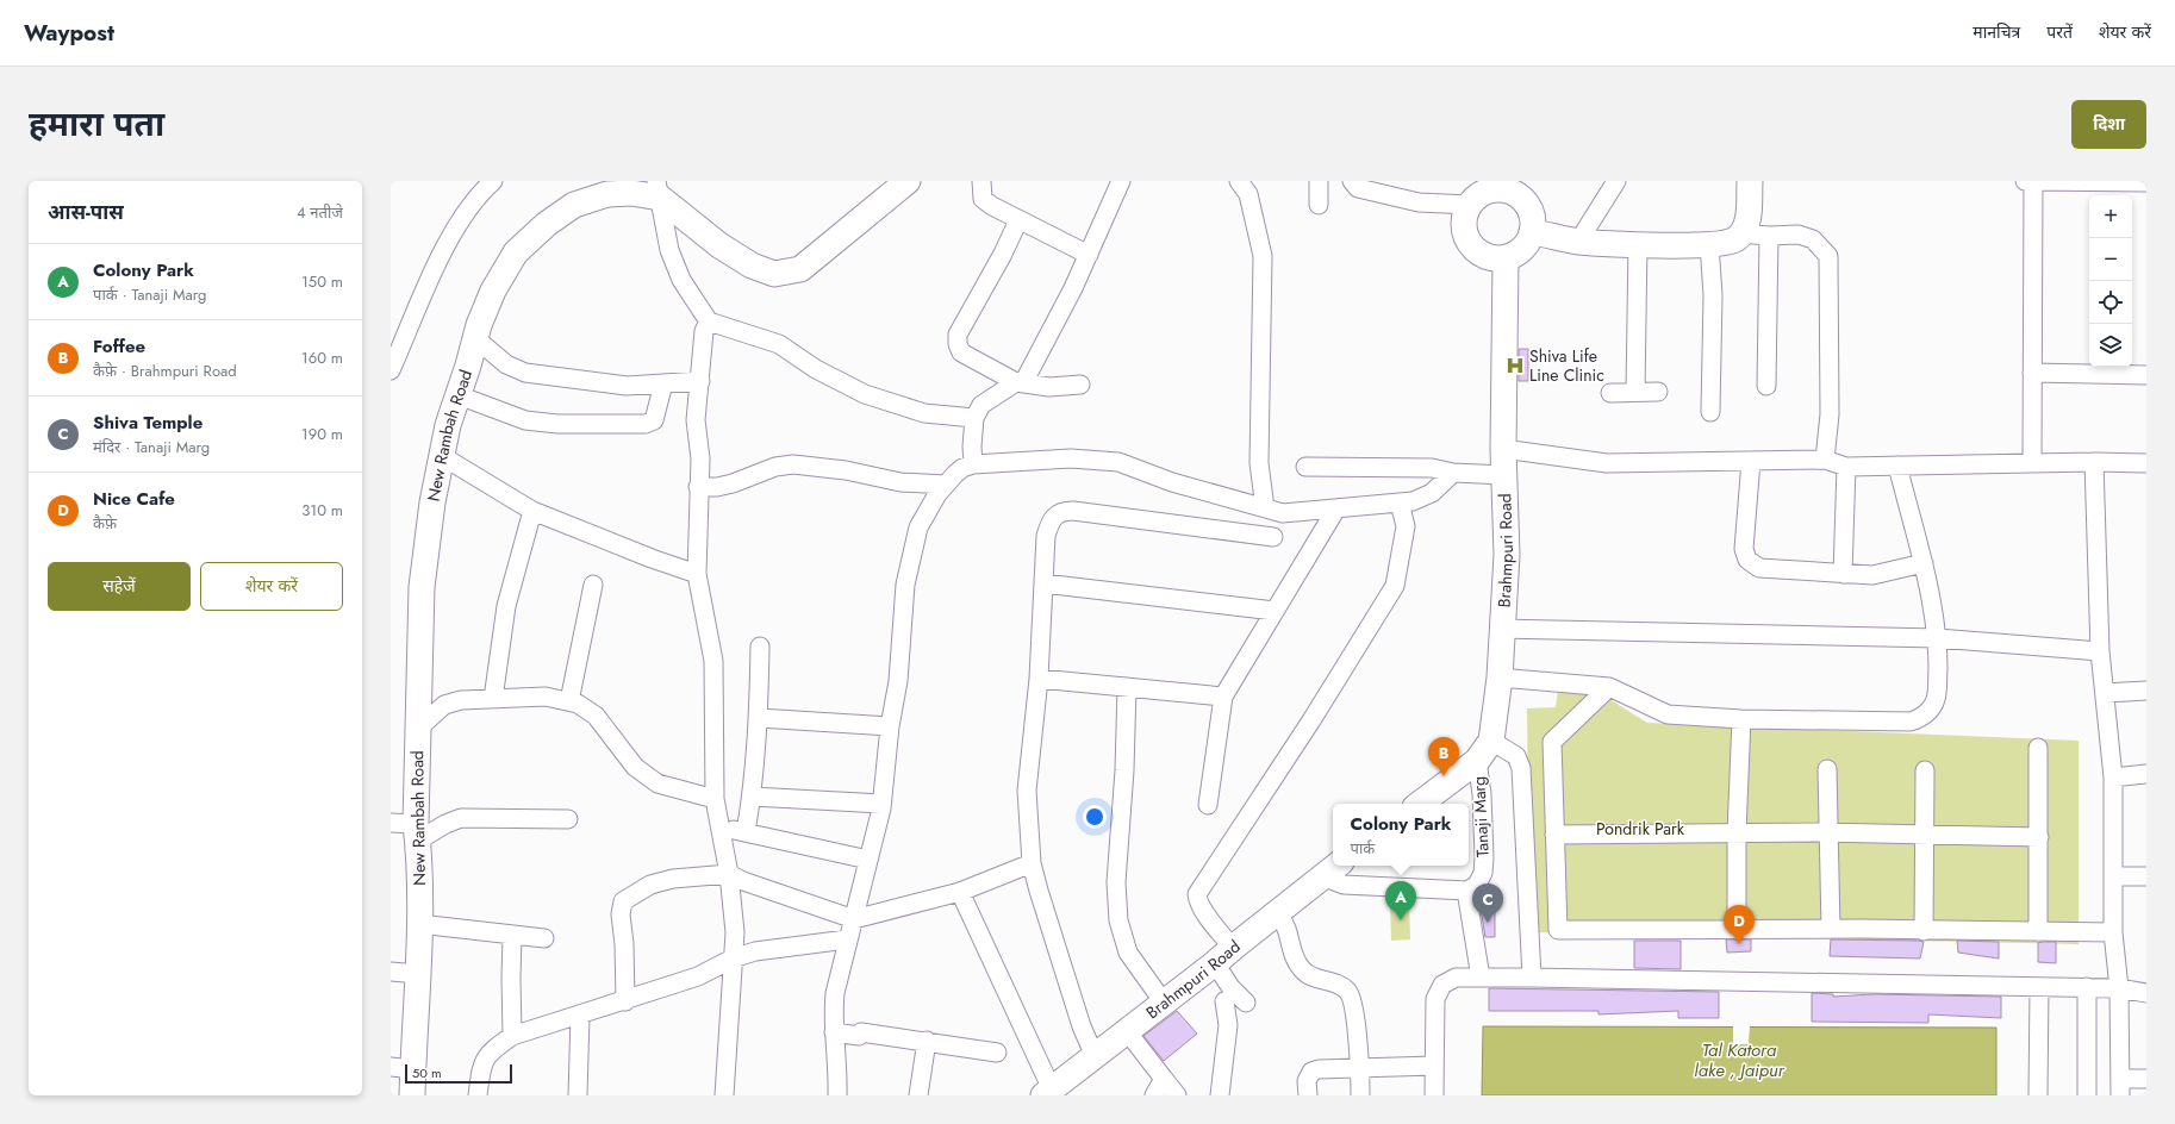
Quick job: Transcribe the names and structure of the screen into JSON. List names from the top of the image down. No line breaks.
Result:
{"streets":{"street":["New Rambah Road","Brahmpuri Road","Tanaji Marg"]},"crossings":[["Brahmpuri Road","Tanaji Marg"]],"water":["Tal Katora lake , Jaipur"],"parks":["Pondrik Park"],"places":{"hospital":["Shiva Life Line Clinic"]},"scale_bar":"50 m","page":{"header":"Waypost","nav":["मानचित्र","परतें","शेयर करें"],"title":"हमारा पता","buttons":["दिशा",["सहेजें","शेयर करें"]],"heading":["आस-पास","4 नतीजे"],"map_buttons":["+","−"],"list":[{"mark":"A","name":"Colony Park","note":"पार्क · Tanaji Marg","value":"150 m"},{"mark":"B","name":"Foffee","note":"कैफ़े · Brahmpuri Road","value":"160 m"},{"mark":"C","name":"Shiva Temple","note":"मंदिर · Tanaji Marg","value":"190 m"},{"mark":"D","name":"Nice Cafe","note":"कैफ़े","value":"310 m"}],"pins":["B","A","C","D"],"popup":["Colony Park","पार्क"],"scale":"50 m"}}
